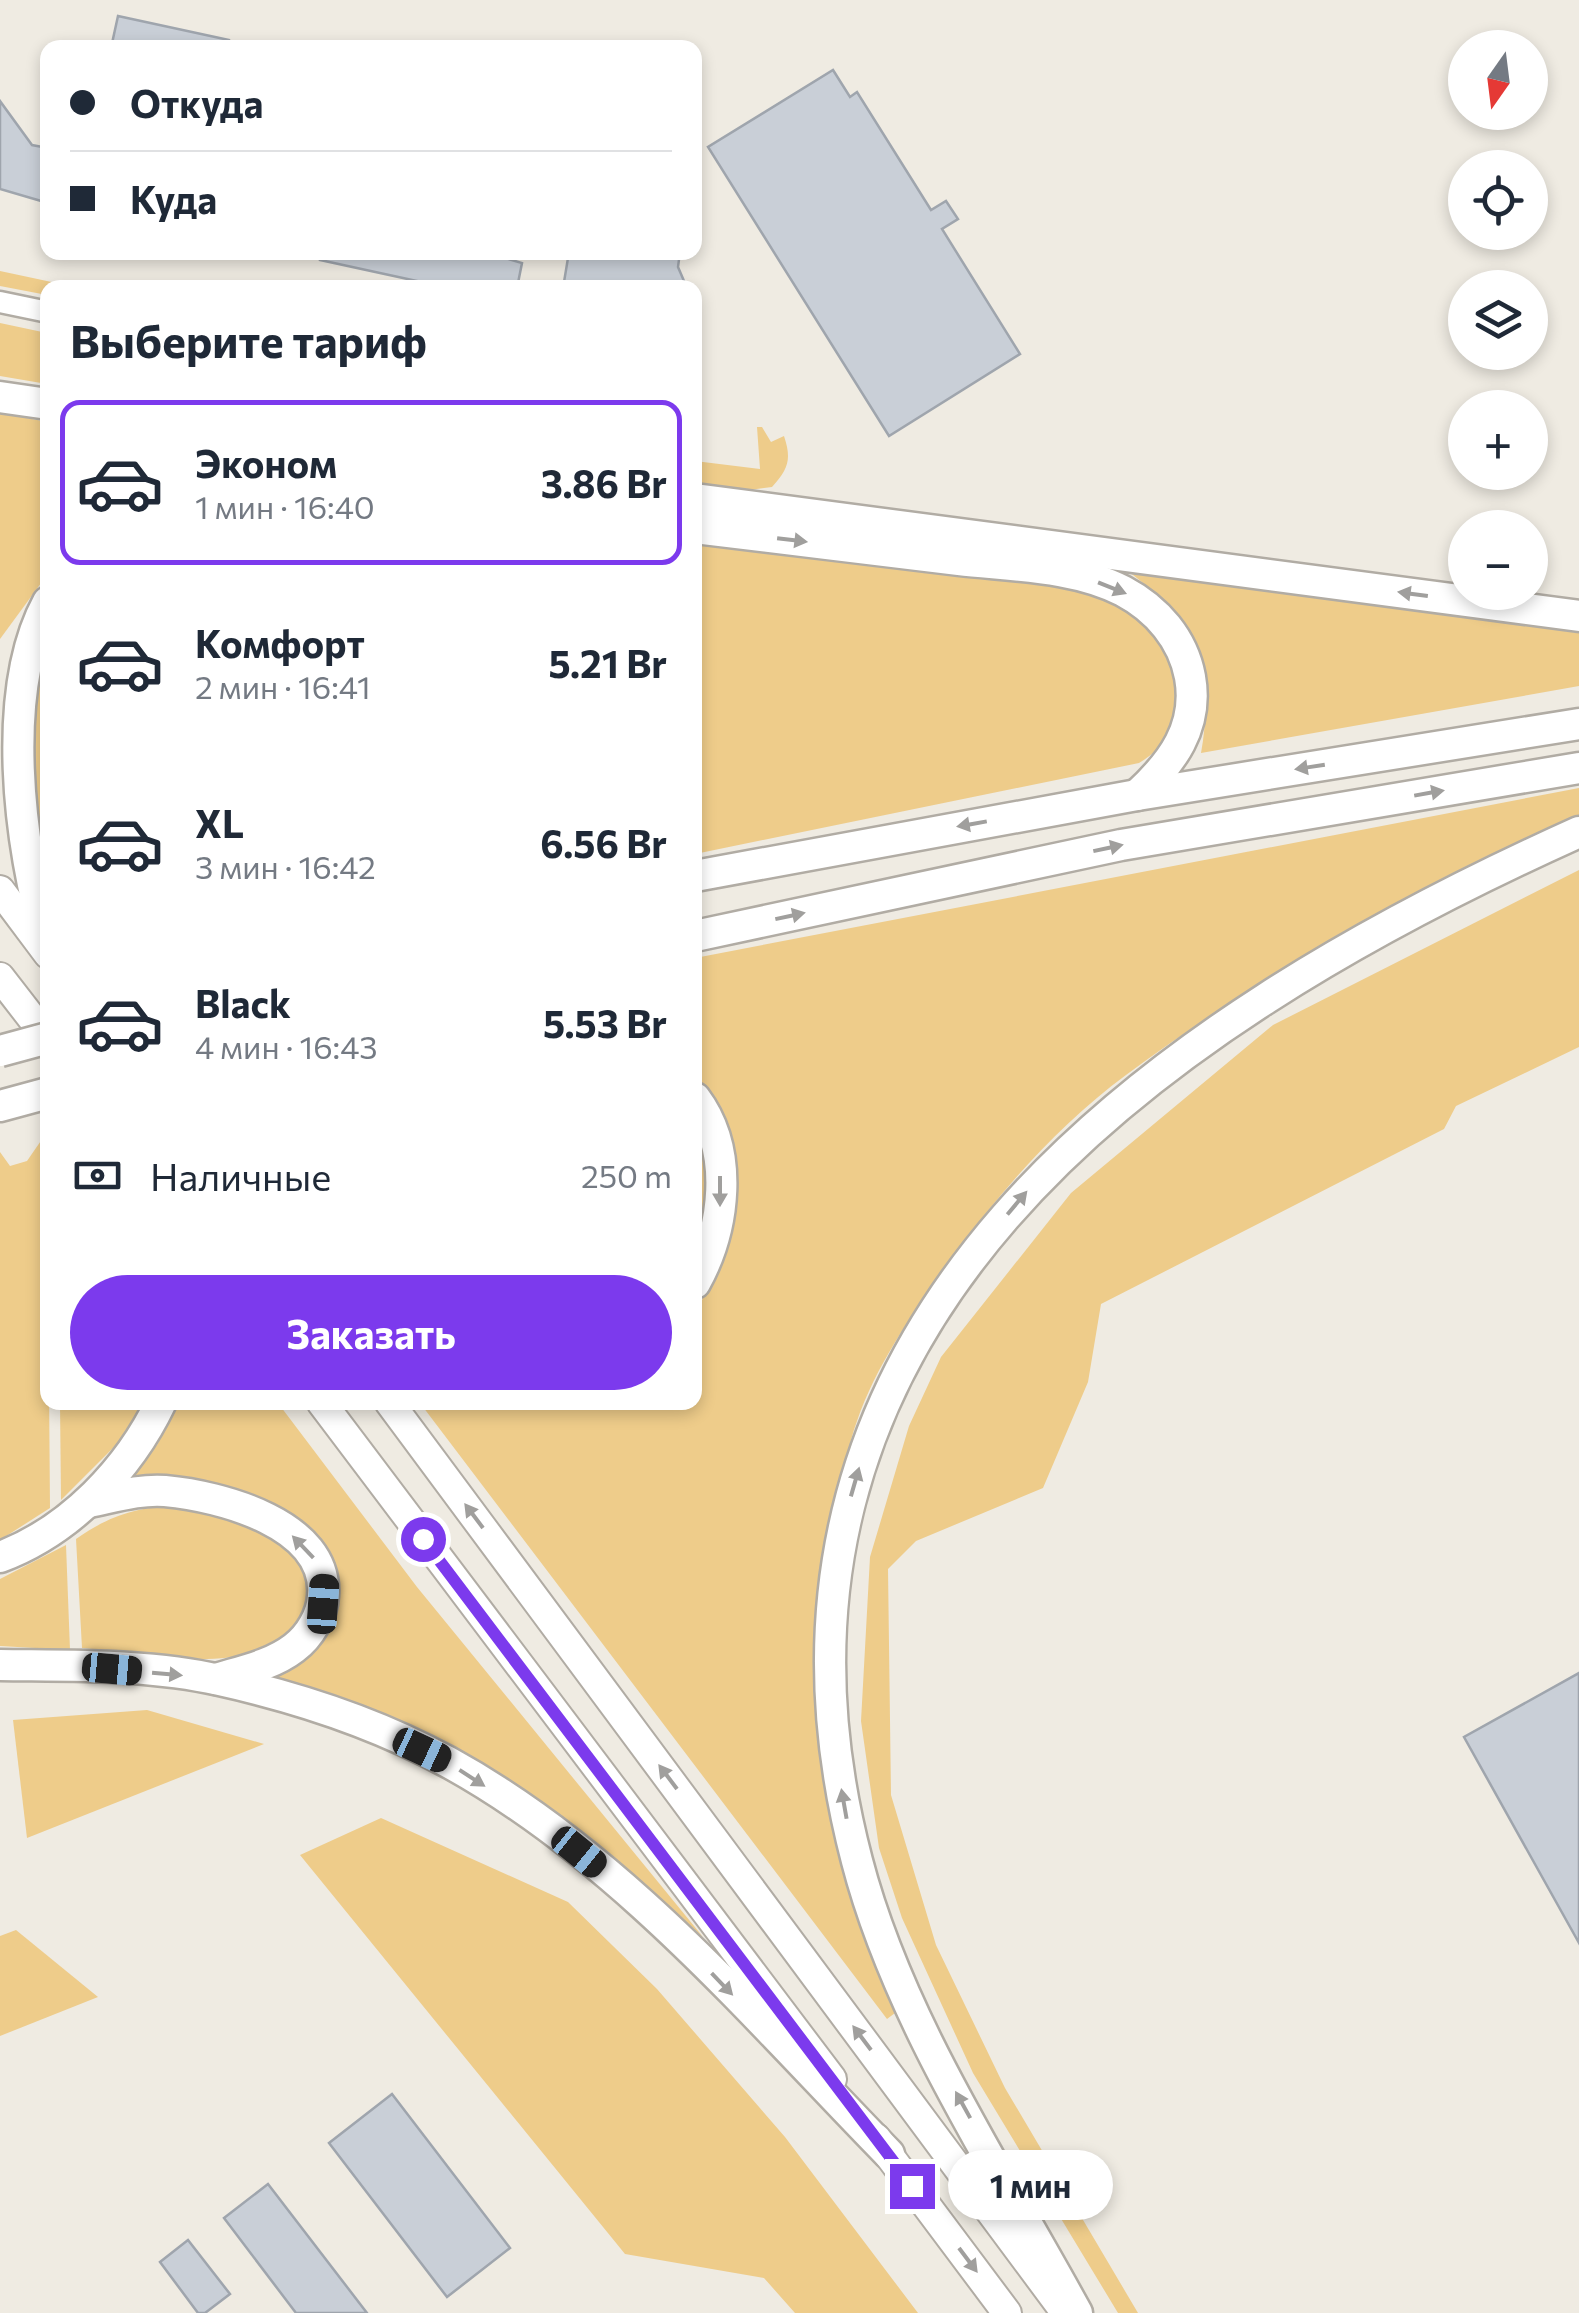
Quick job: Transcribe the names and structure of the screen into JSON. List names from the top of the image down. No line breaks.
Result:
{"north":"bottom","page":{"map_buttons":["+","−"],"banner":["Откуда","Куда"],"heading":"Выберите тариф","list":[{"name":"Эконом","note":"1 мин · 16:40","value":"3.86 Br"},{"name":"Комфорт","note":"2 мин · 16:41","value":"5.21 Br"},{"name":"XL","note":"3 мин · 16:42","value":"6.56 Br"},{"name":"Black","note":"4 мин · 16:43","value":"5.53 Br"}],"pay":["Наличные","250 m"],"buttons":"Заказать","bubble":"1 мин"}}
